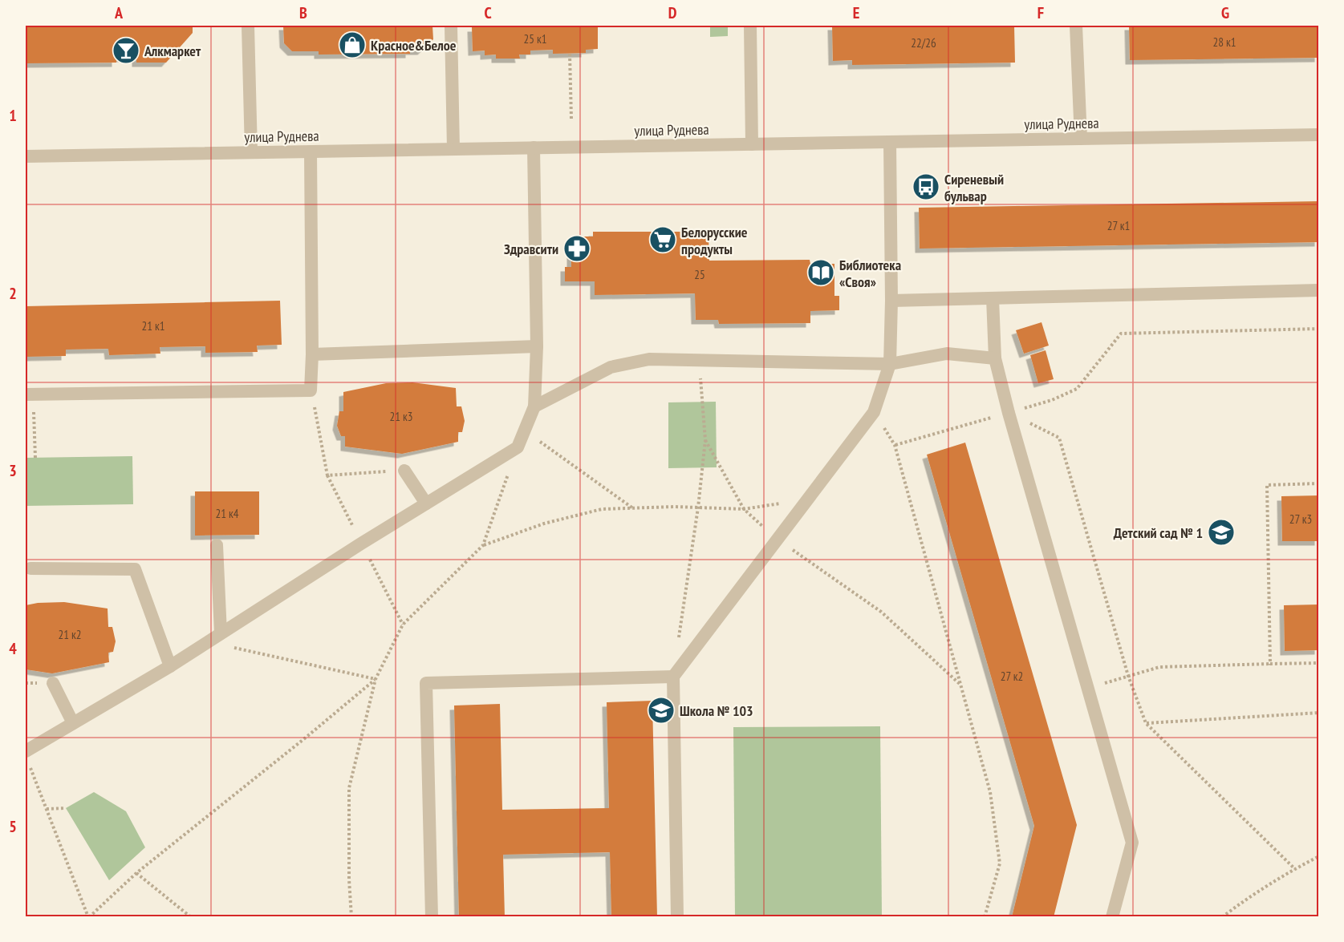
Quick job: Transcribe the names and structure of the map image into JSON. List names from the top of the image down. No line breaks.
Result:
{"streets":{"street":["улица Руднева"]},"places":{"shop":["Красное&Белое"],"bar":["Алкмаркет"],"bus stop":["Сиреневый бульвар"],"supermarket":["Белорусские продукты"],"pharmacy":["Здравсити"],"library":["Библиотека «Своя»"],"school or university":["Детский сад № 1","Школа № 103"]},"house_numbers":["25 к1","28 к1","22/26","27 к1","25","21 к1","21 к3","21 к4","27 к3","21 к2","27 к2"],"grid":{"columns":["A","B","C","D","E","F","G"],"rows":["1","2","3","4","5"]}}
